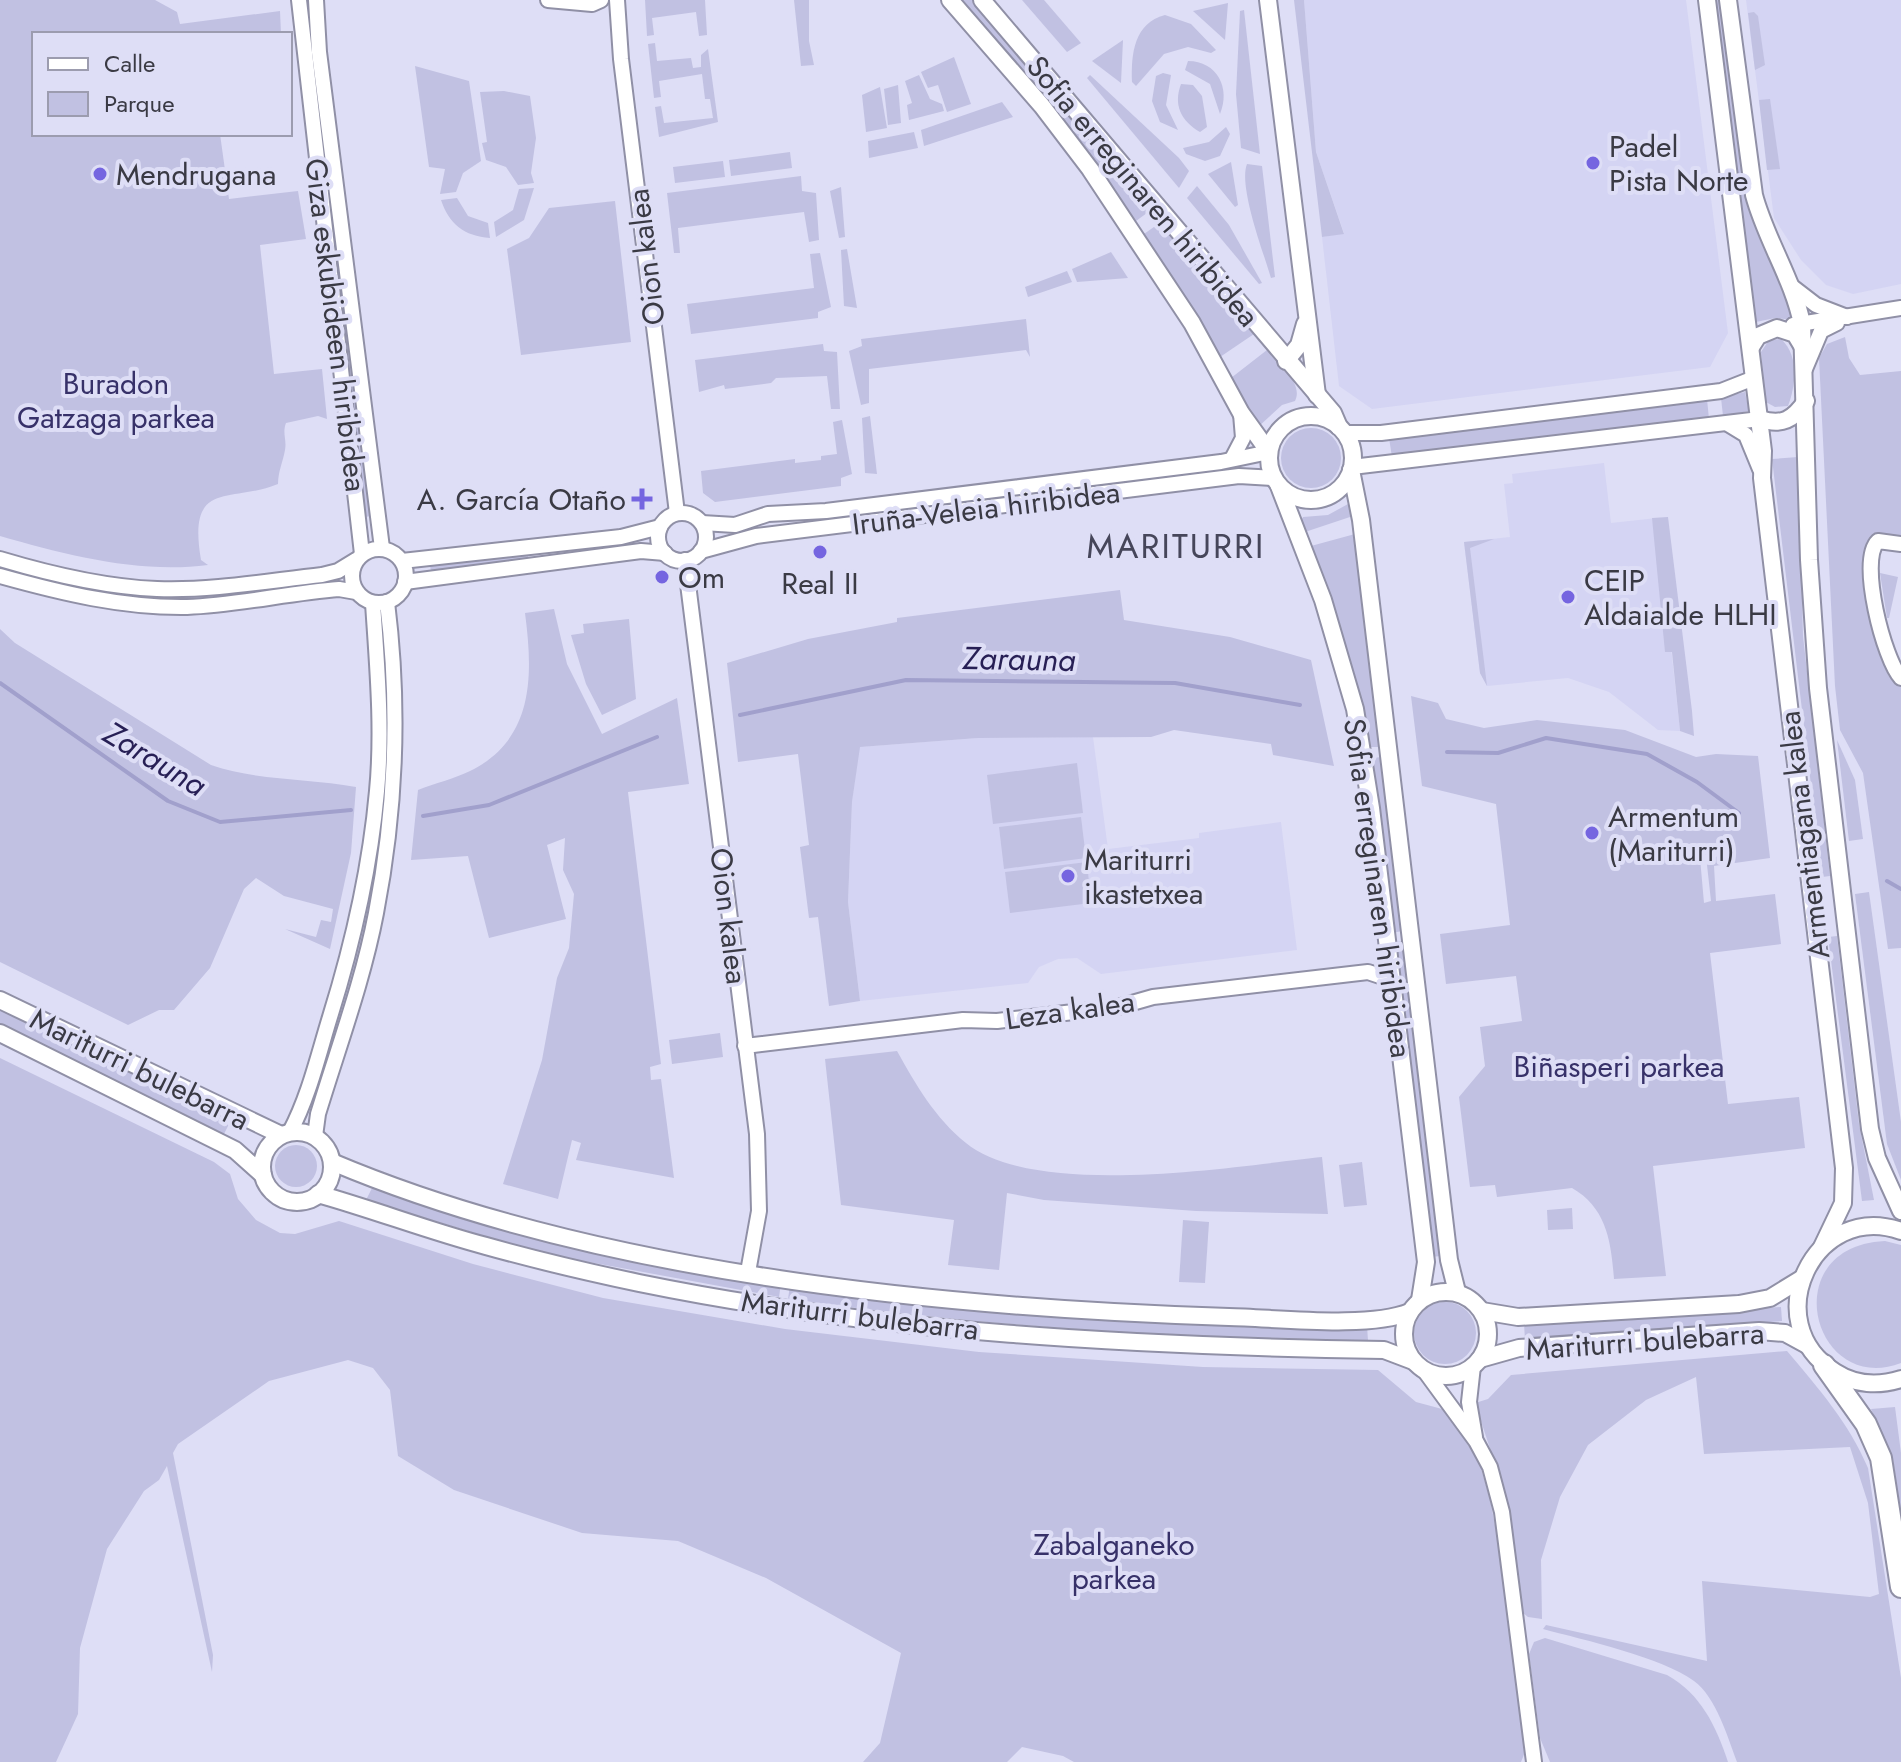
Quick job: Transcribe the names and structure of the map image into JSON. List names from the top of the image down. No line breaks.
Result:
{"streets":{"main road":["Sofia erreginaren hiribidea","Armentiagana kalea","Mariturri bulebarra"],"street":["Oion kalea","Giza eskubideen hiribidea","Iruña-Veleia hiribidea","Leza kalea"]},"crossings":[["Sofia erreginaren hiribidea","Iruña-Veleia hiribidea"],["Sofia erreginaren hiribidea","Leza kalea"],["Sofia erreginaren hiribidea","Mariturri bulebarra"],["Oion kalea","Iruña-Veleia hiribidea"],["Oion kalea","Leza kalea"],["Oion kalea","Mariturri bulebarra"],["Armentiagana kalea","Mariturri bulebarra"]],"districts":["MARITURRI"],"water":["Zarauna"],"parks":["Buradon Gatzaga parkea","Biñasperi parkea","Zabalganeko parkea"],"places":{"other":["Padel Pista Norte","Mendrugana","Real II","Om","CEIP Aldaialde HLHI","Armentum (Mariturri)","Mariturri ikastetxea"],"health":["A. García Otaño"]},"legend":["Calle","Parque"]}
